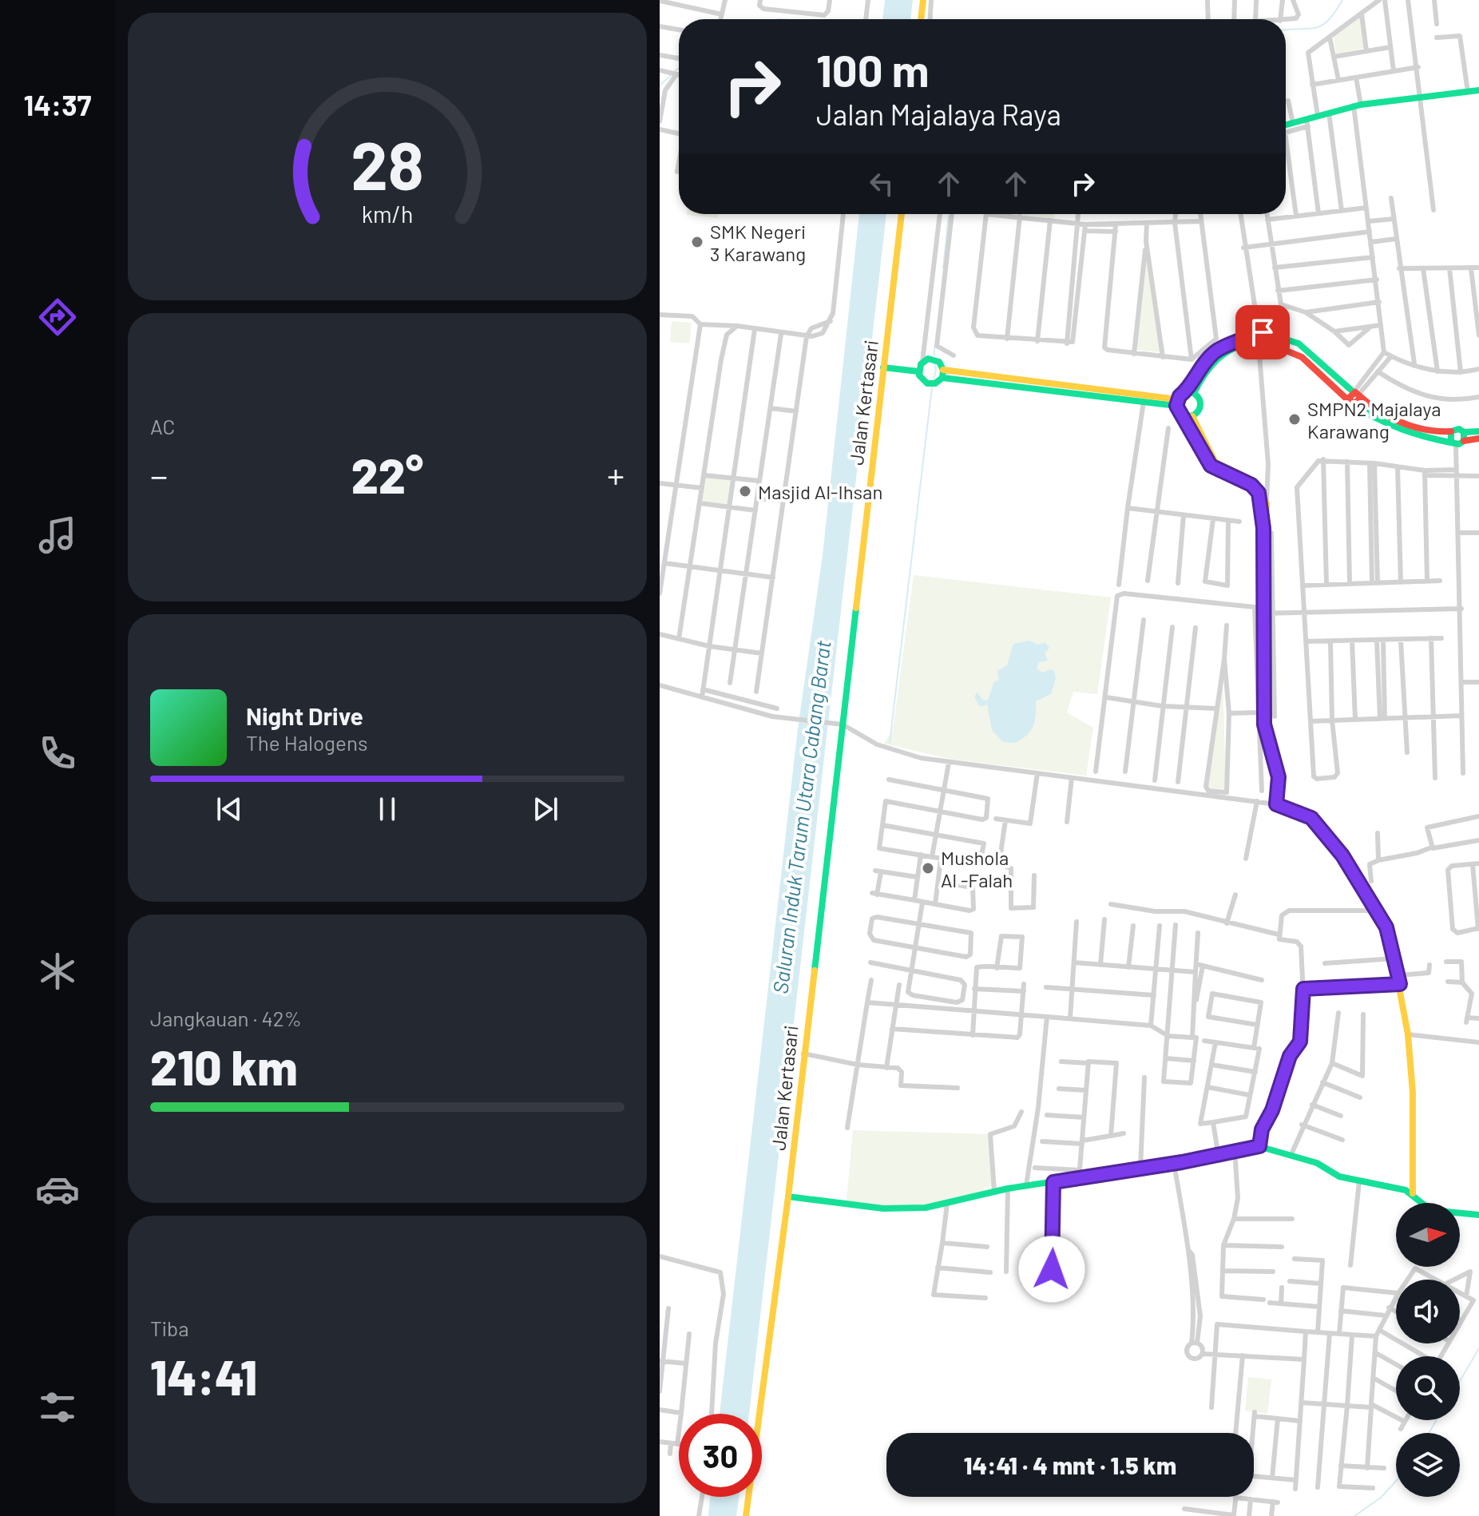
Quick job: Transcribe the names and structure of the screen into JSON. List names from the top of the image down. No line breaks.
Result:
{"streets":{"street":["Jalan Kertasari"]},"water":["Saluran Induk Tarum Utara Cabang Barat"],"places":["SMK Negeri 3 Karawang","SMPN2 Majalaya Karawang","Masjid Al-Ihsan","Mushola Al -Falah"],"north":"right","page":{"tabs":"14:37","turn":["100 m","Jalan Majalaya Raya"],"tile":["AC",["Jangkauan · 42%","210 km"],["Tiba","14:41"]],"heat":["−","22°","+"],"song":["Night Drive","The Halogens"],"limit":"30","trip":"14:41 · 4 mnt · 1.5 km","gauge":["28","km/h"]}}
